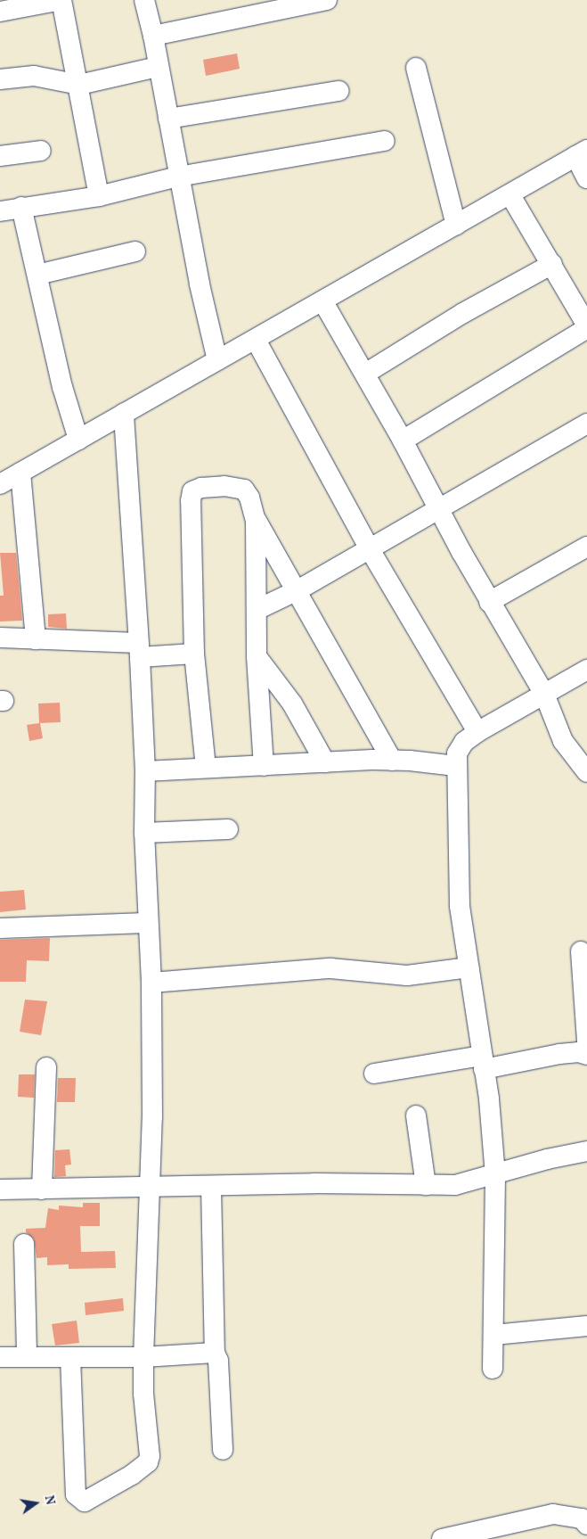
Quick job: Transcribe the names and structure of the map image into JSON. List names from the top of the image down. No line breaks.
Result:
{"north":"right"}
